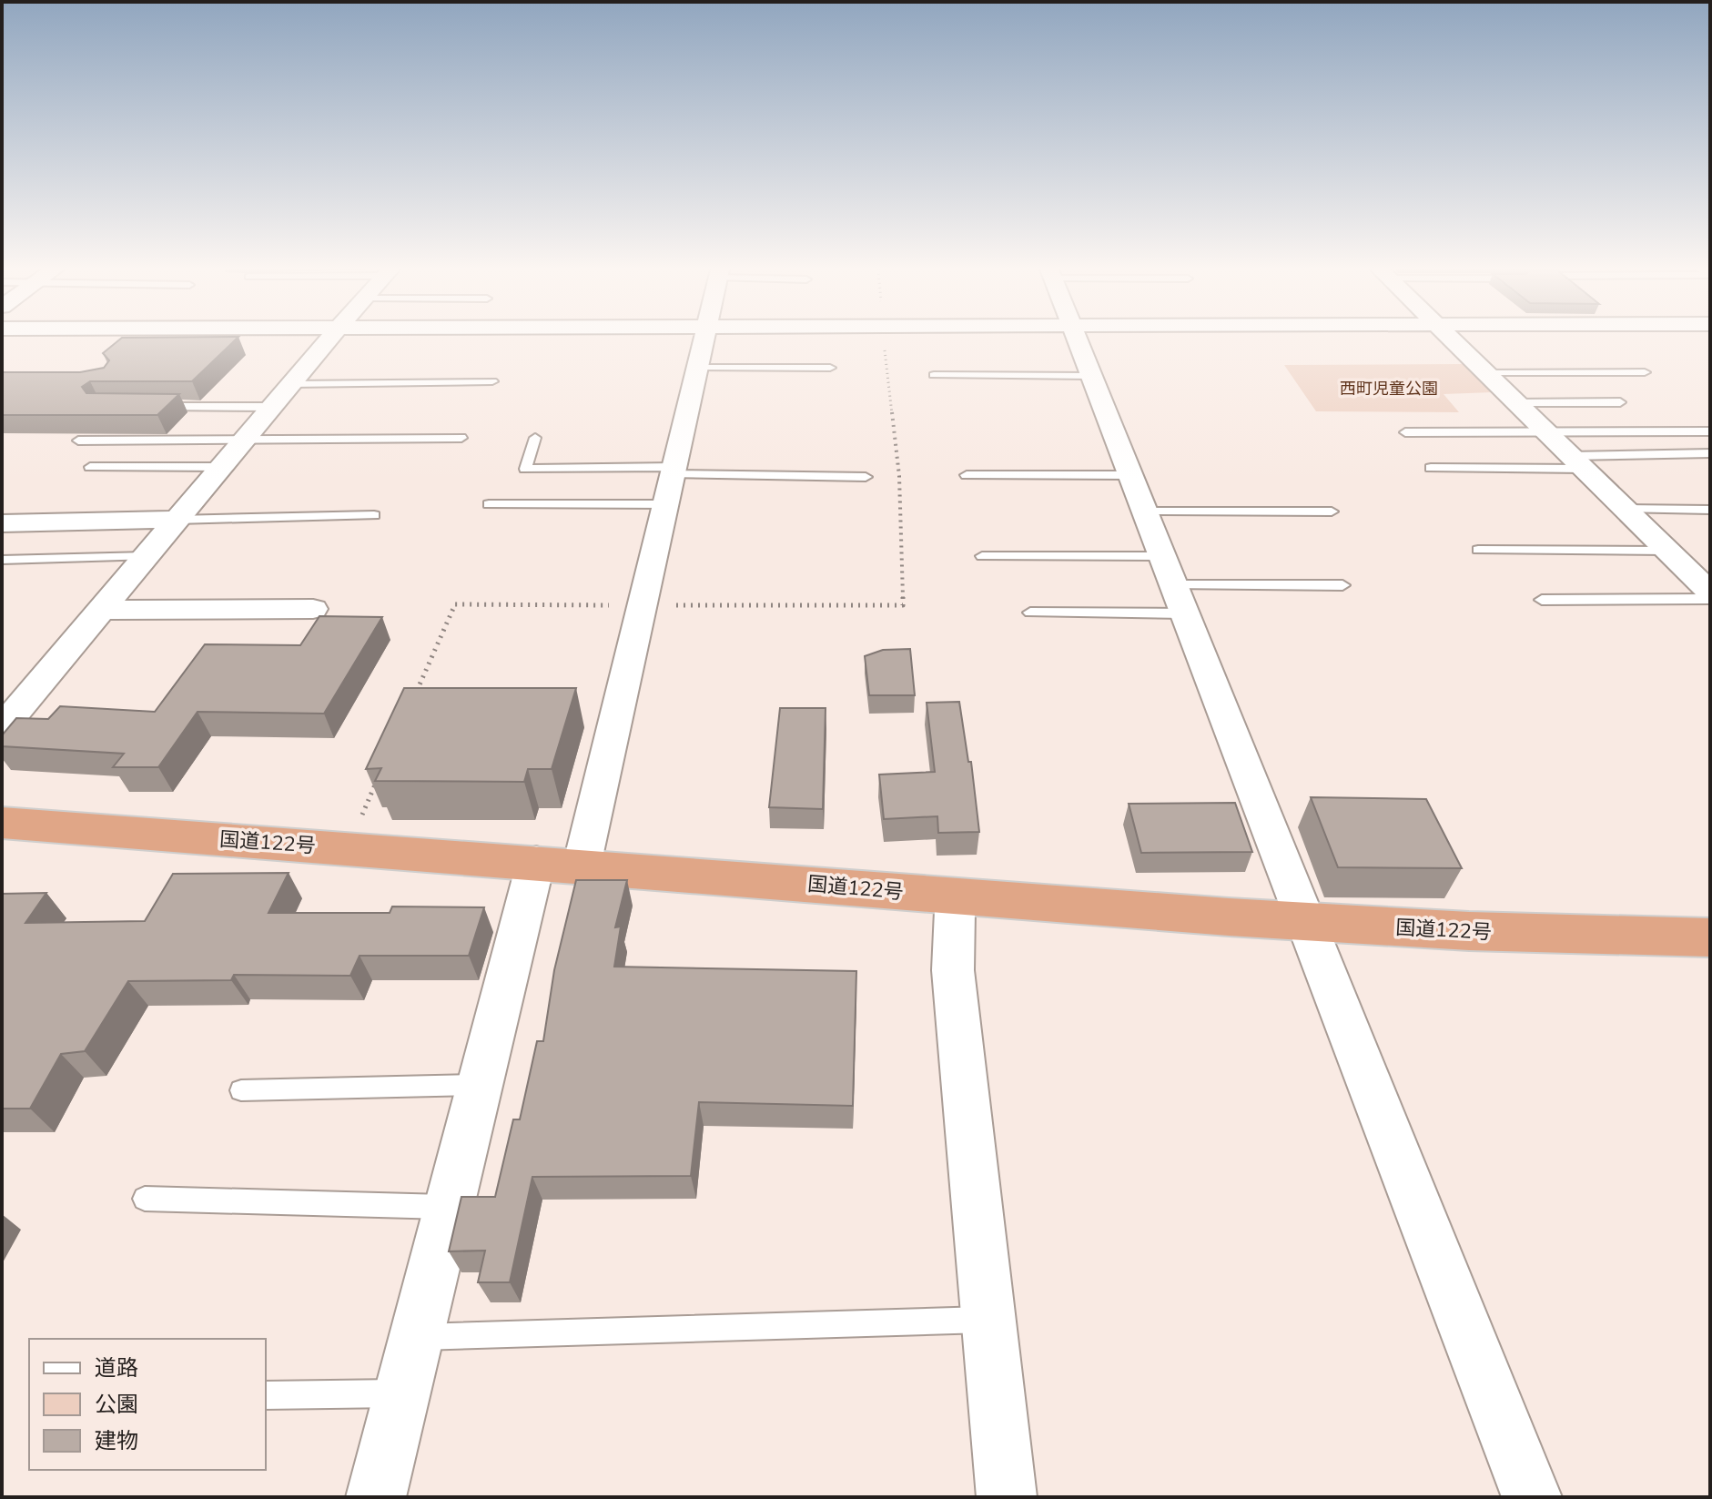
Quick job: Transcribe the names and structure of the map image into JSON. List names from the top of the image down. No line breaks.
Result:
{"streets":{"highway":["国道122号"]},"parks":["西町児童公園"],"legend":["道路","公園","建物"]}
